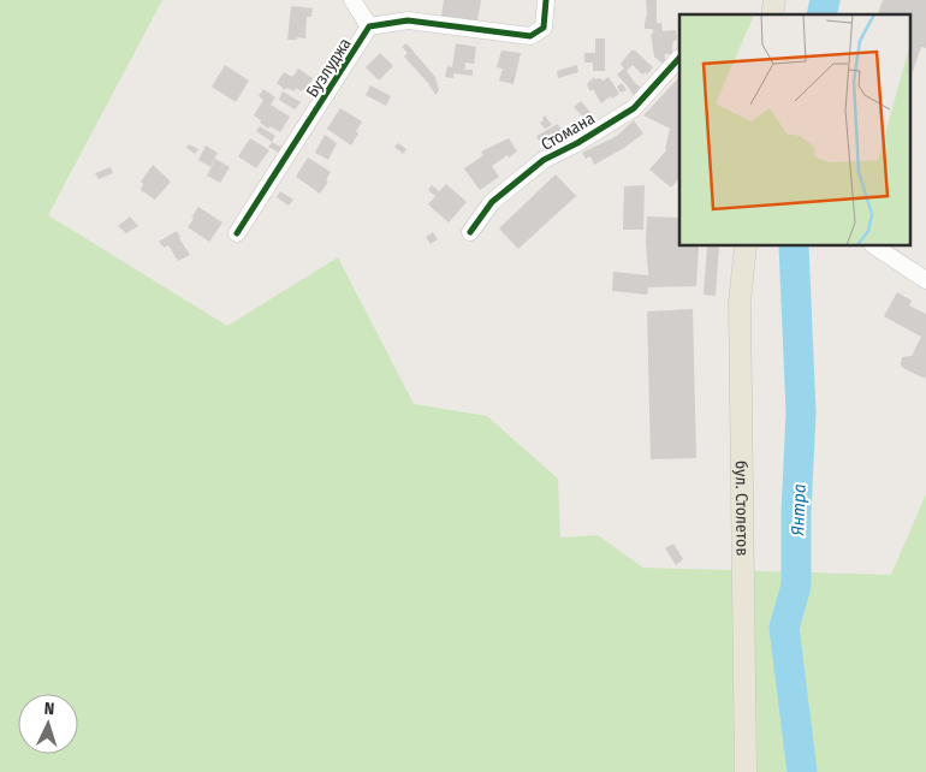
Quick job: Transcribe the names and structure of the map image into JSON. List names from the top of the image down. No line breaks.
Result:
{"streets":{"main road":["бул. Столетов"],"street":["Бузлуджа","Стомана"]},"water":["Янтра"],"north":"top"}
